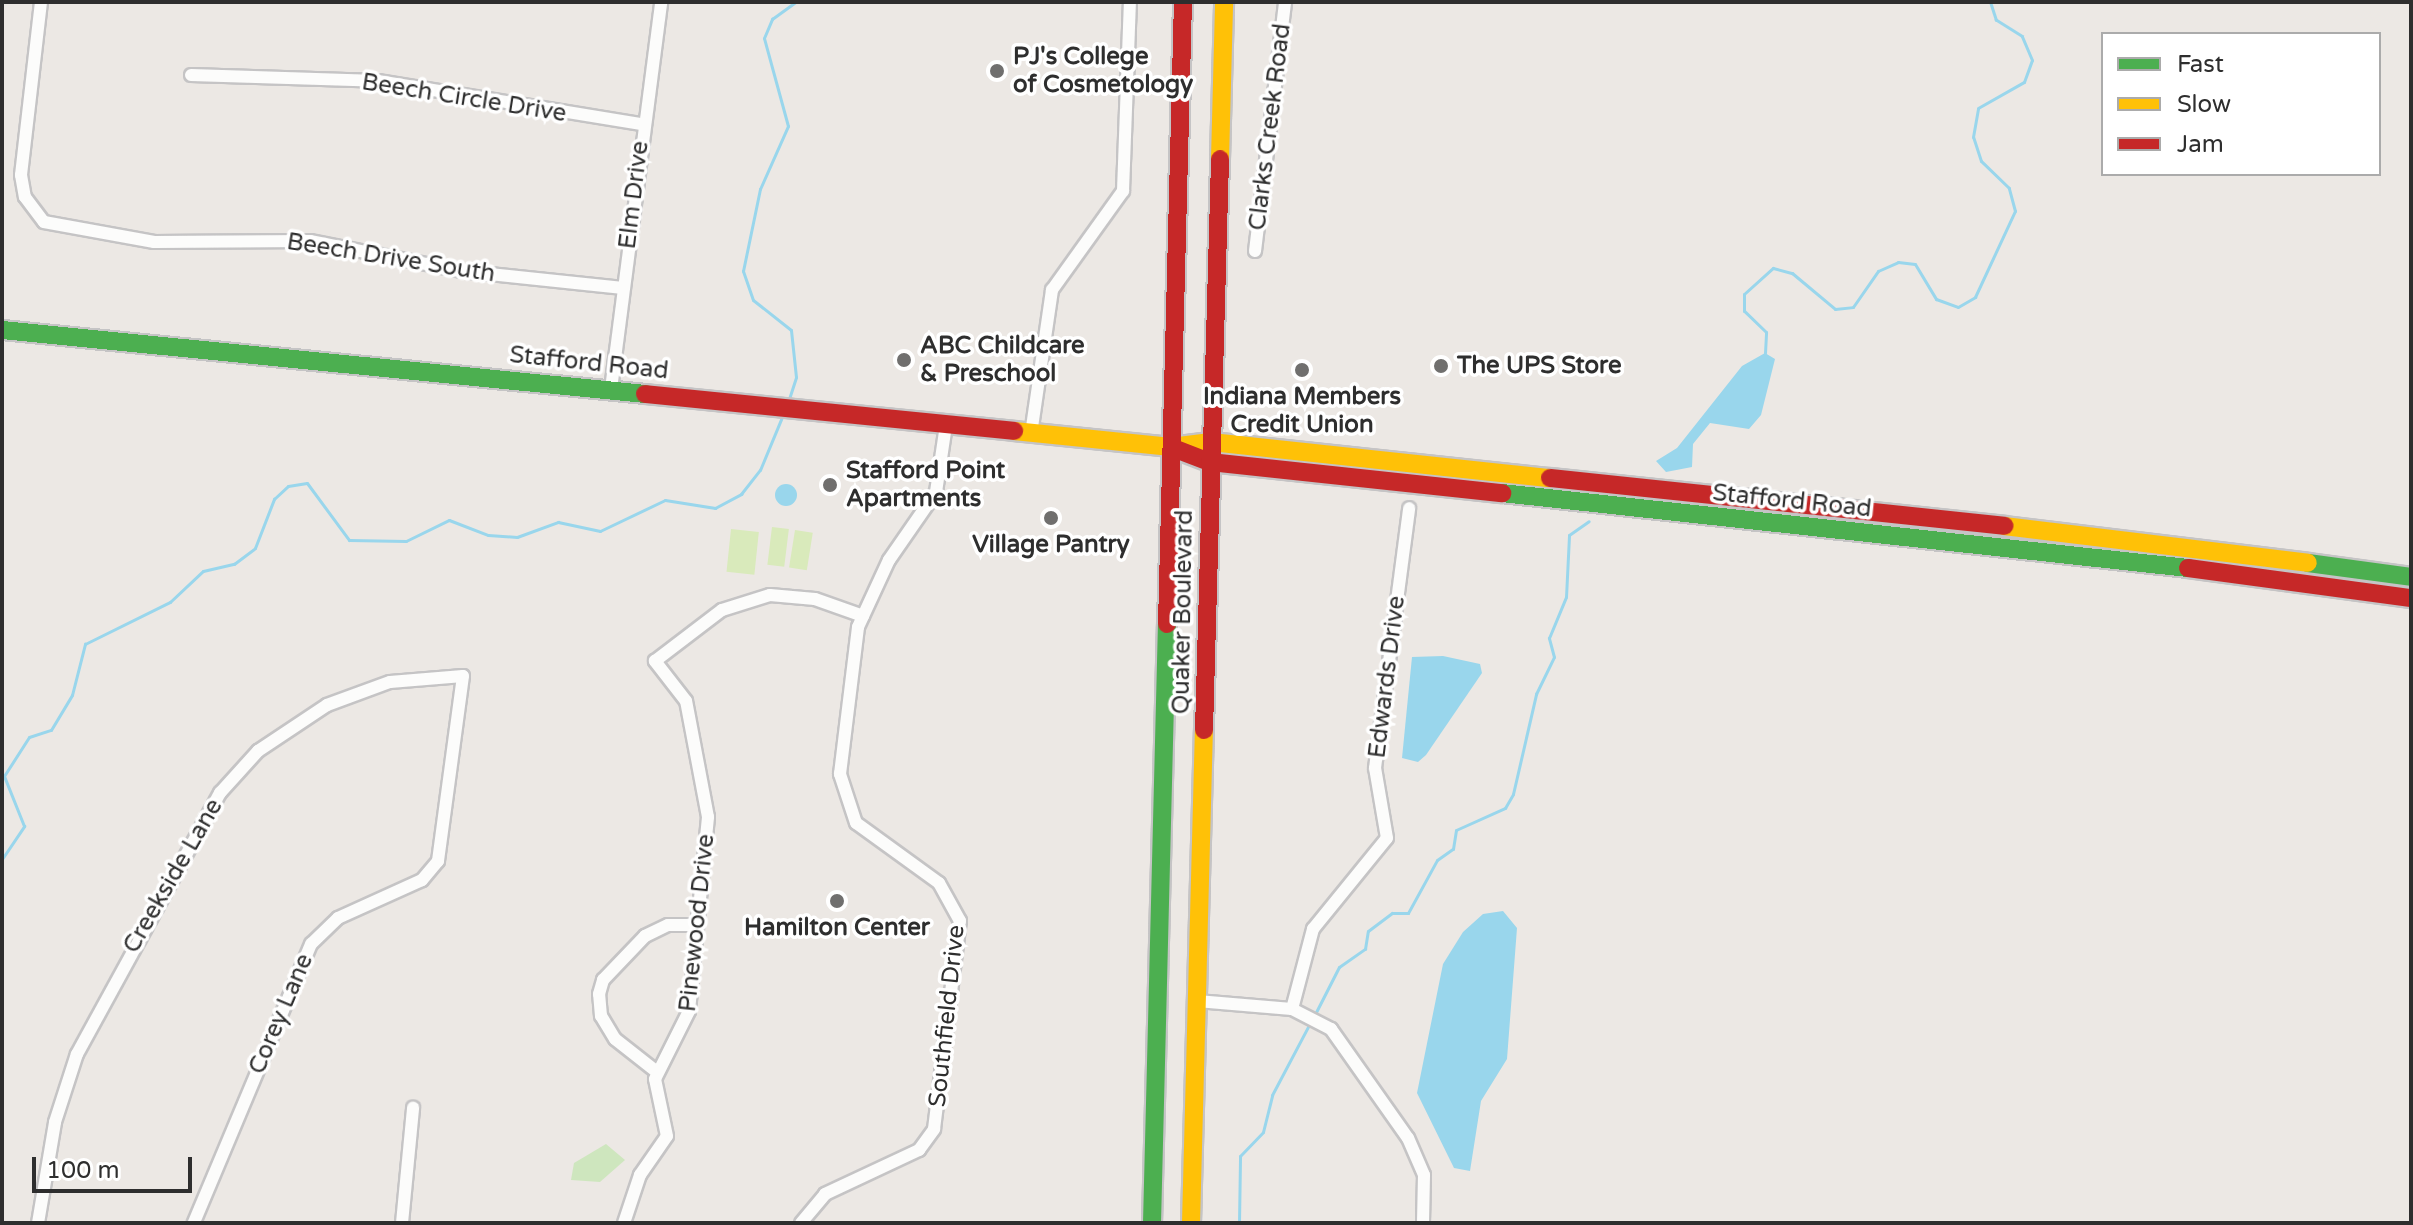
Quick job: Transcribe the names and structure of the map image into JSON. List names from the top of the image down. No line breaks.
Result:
{"streets":{"main road":["Stafford Road","Quaker Boulevard"],"street":["Beech Circle Drive","Clarks Creek Road","Elm Drive","Beech Drive South","Edwards Drive","Creekside Lane","Pinewood Drive","Corey Lane","Southfield Drive"]},"crossings":[["Beech Circle Drive","Elm Drive"],["Elm Drive","Beech Drive South"],["Elm Drive","Stafford Road"],["Stafford Road","Quaker Boulevard"],["Stafford Road","Southfield Drive"],["Creekside Lane","Corey Lane"],["Pinewood Drive","Southfield Drive"]],"places":["PJ's College of Cosmetology","ABC Childcare & Preschool","The UPS Store","Indiana Members Credit Union","Stafford Point Apartments","Village Pantry","Hamilton Center"],"legend":["Fast","Slow","Jam"],"scale_bar":"100 m"}
